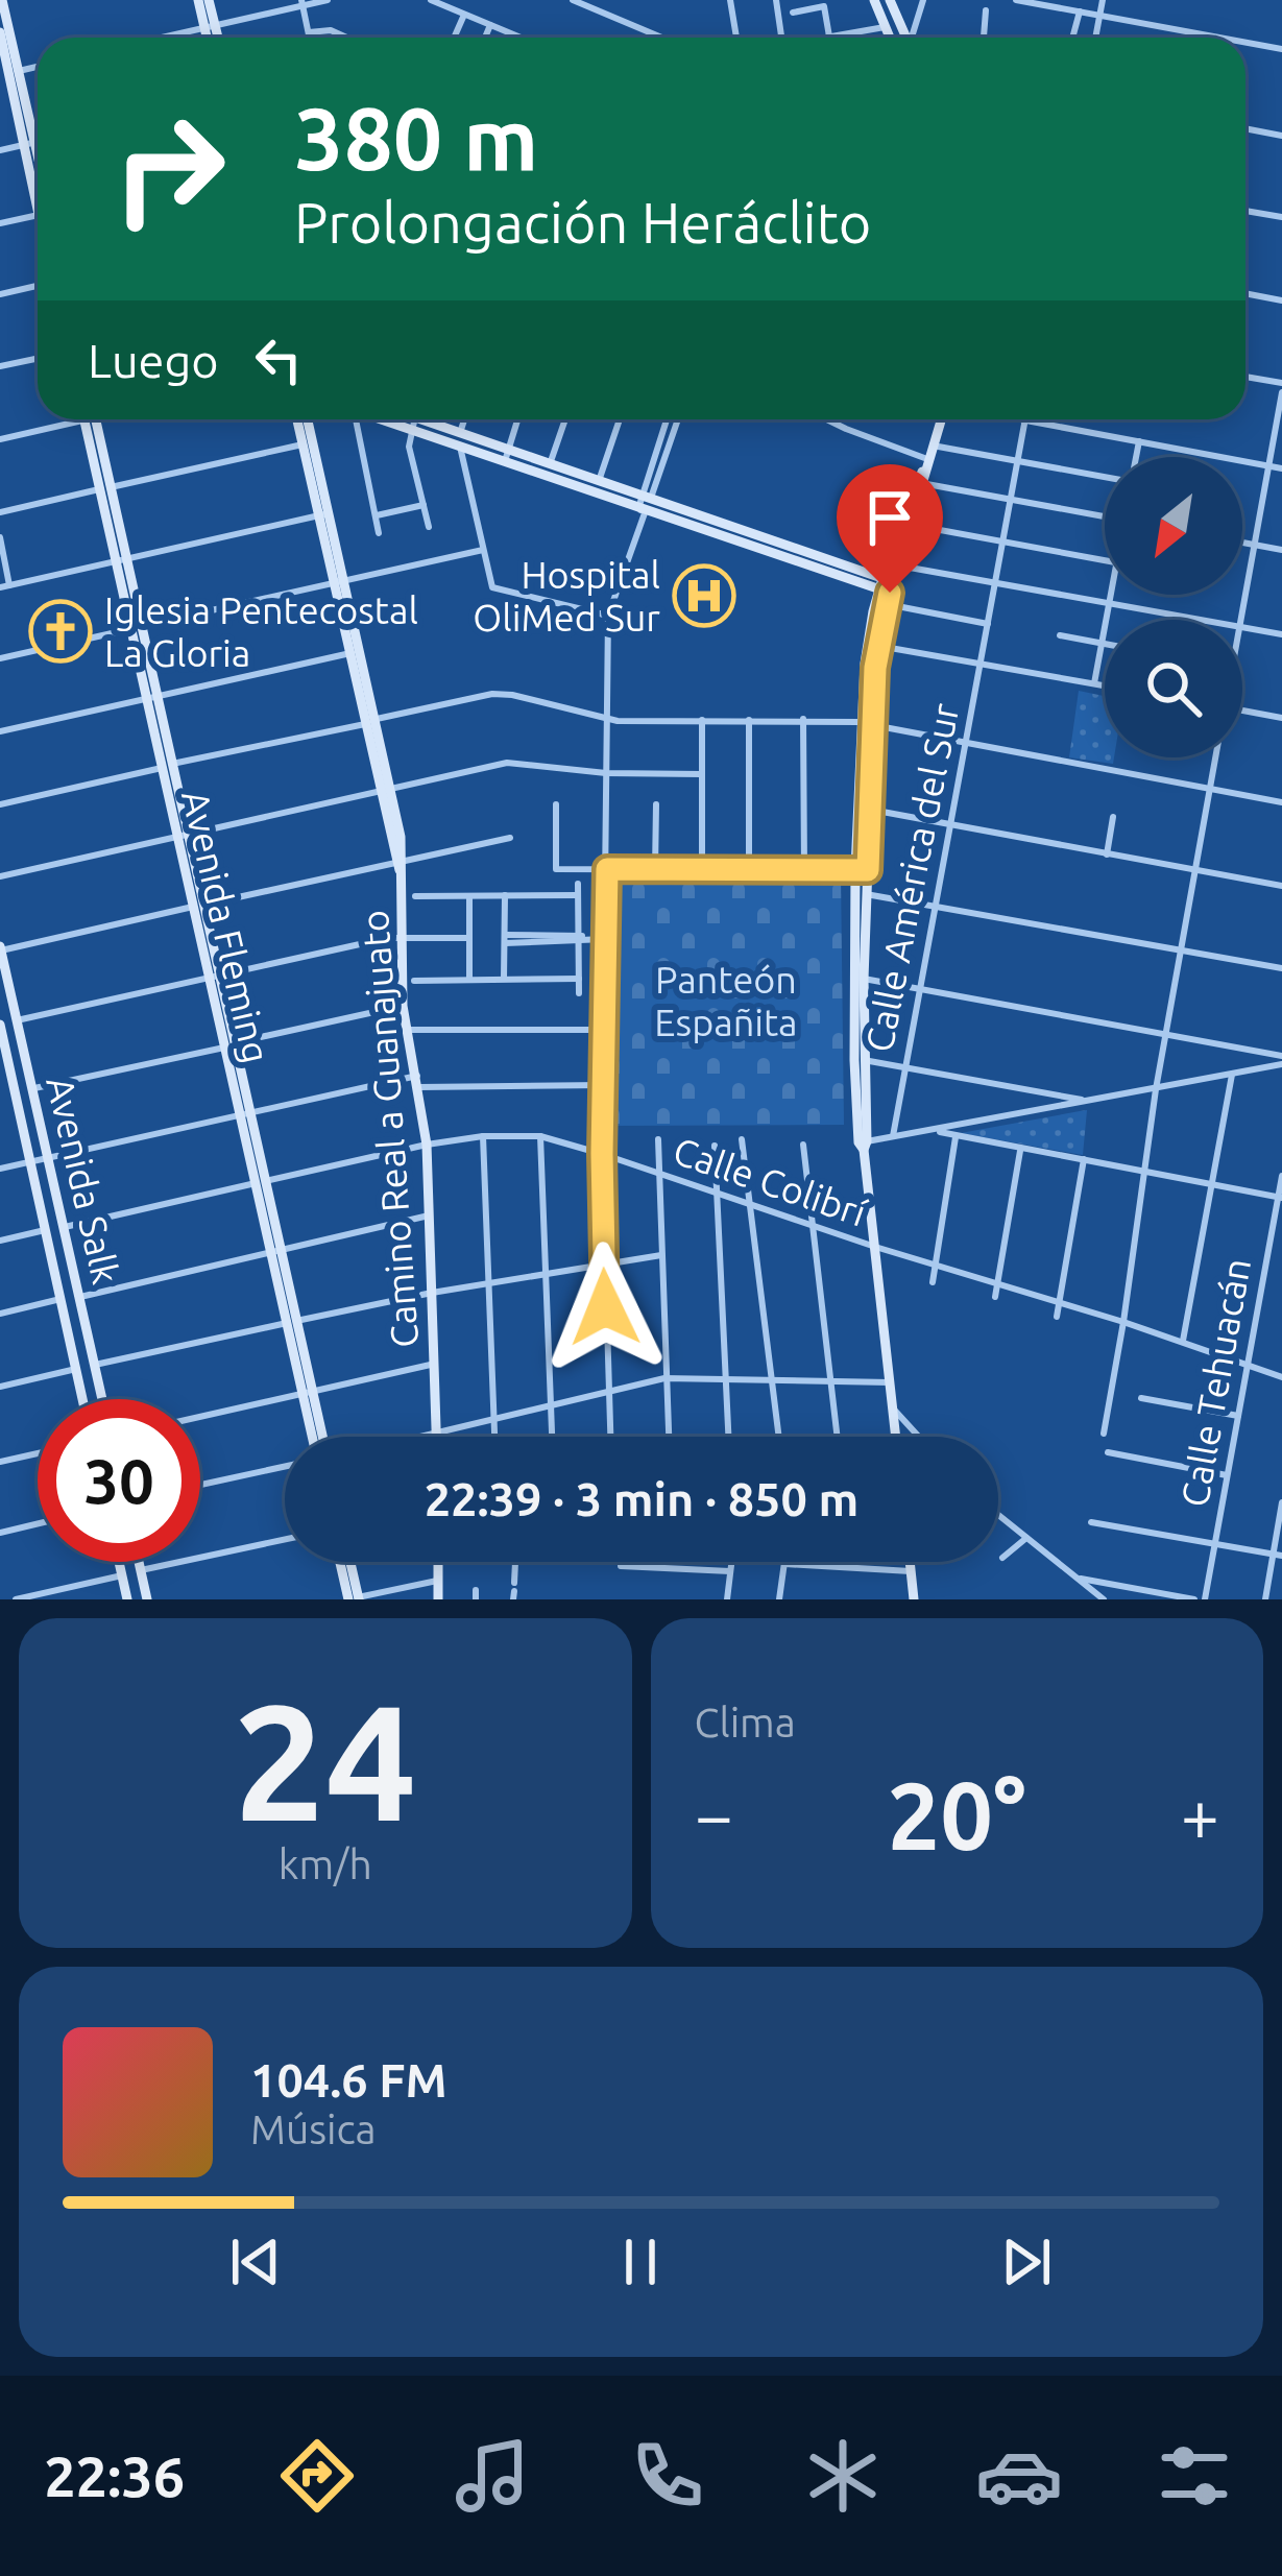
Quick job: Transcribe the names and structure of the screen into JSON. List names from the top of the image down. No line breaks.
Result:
{"streets":{"street":["Calle América del Sur","Avenida Fleming","Camino Real a Guanajuato","Avenida Salk","Calle Colibrí","Calle Tehuacán"]},"crossings":[["Avenida Fleming","Calle Colibrí"],["Camino Real a Guanajuato","Calle Colibrí"],["Avenida Salk","Calle Colibrí"],["Calle Colibrí","Calle Tehuacán"]],"parks":["Panteón Españita"],"places":{"hospital":["Hospital OliMed Sur"],"church":["Iglesia Pentecostal La Gloria"]},"north":"bottom left","page":{"turn":["380 m","Prolongación Heráclito"],"then":"Luego","limit":"30","trip":"22:39 · 3 min · 850 m","tile":[["24","km/h"],"Clima"],"heat":["−","20°","+"],"song":["104.6 FM","Música"],"tabs":"22:36"}}
